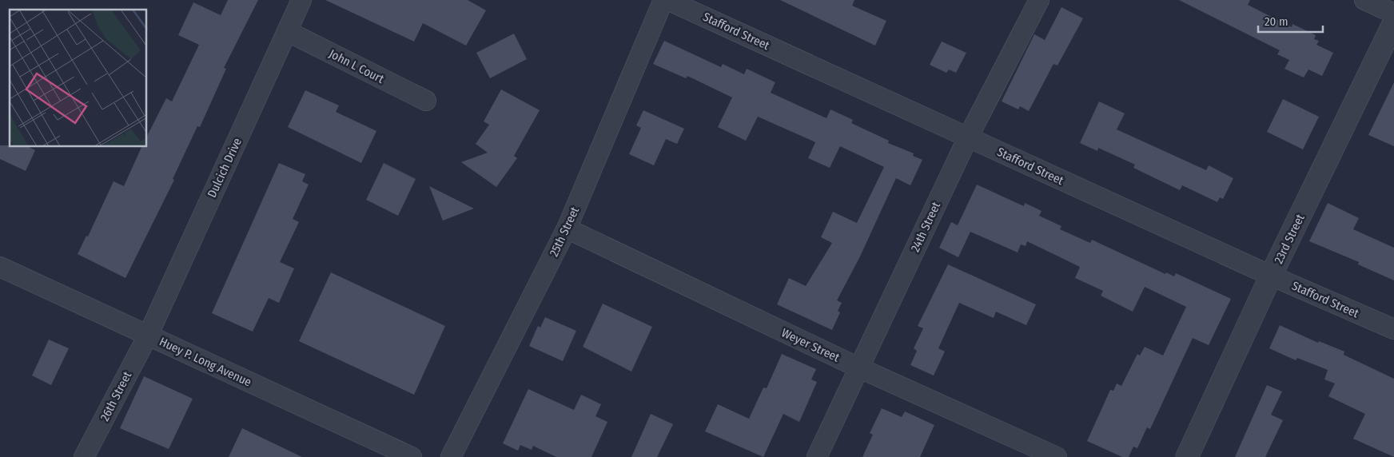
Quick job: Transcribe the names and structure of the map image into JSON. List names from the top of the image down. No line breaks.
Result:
{"streets":{"street":["Stafford Street","John L Court","Dulcich Drive","24th Street","25th Street","23rd Street","Weyer Street","Huey P. Long Avenue","26th Street"]},"crossings":[["Stafford Street","24th Street"],["Stafford Street","23rd Street"],["John L Court","Dulcich Drive"],["Dulcich Drive","Huey P. Long Avenue"],["Dulcich Drive","26th Street"],["24th Street","Weyer Street"],["25th Street","Weyer Street"],["Huey P. Long Avenue","26th Street"]],"scale_bar":"20 m"}
